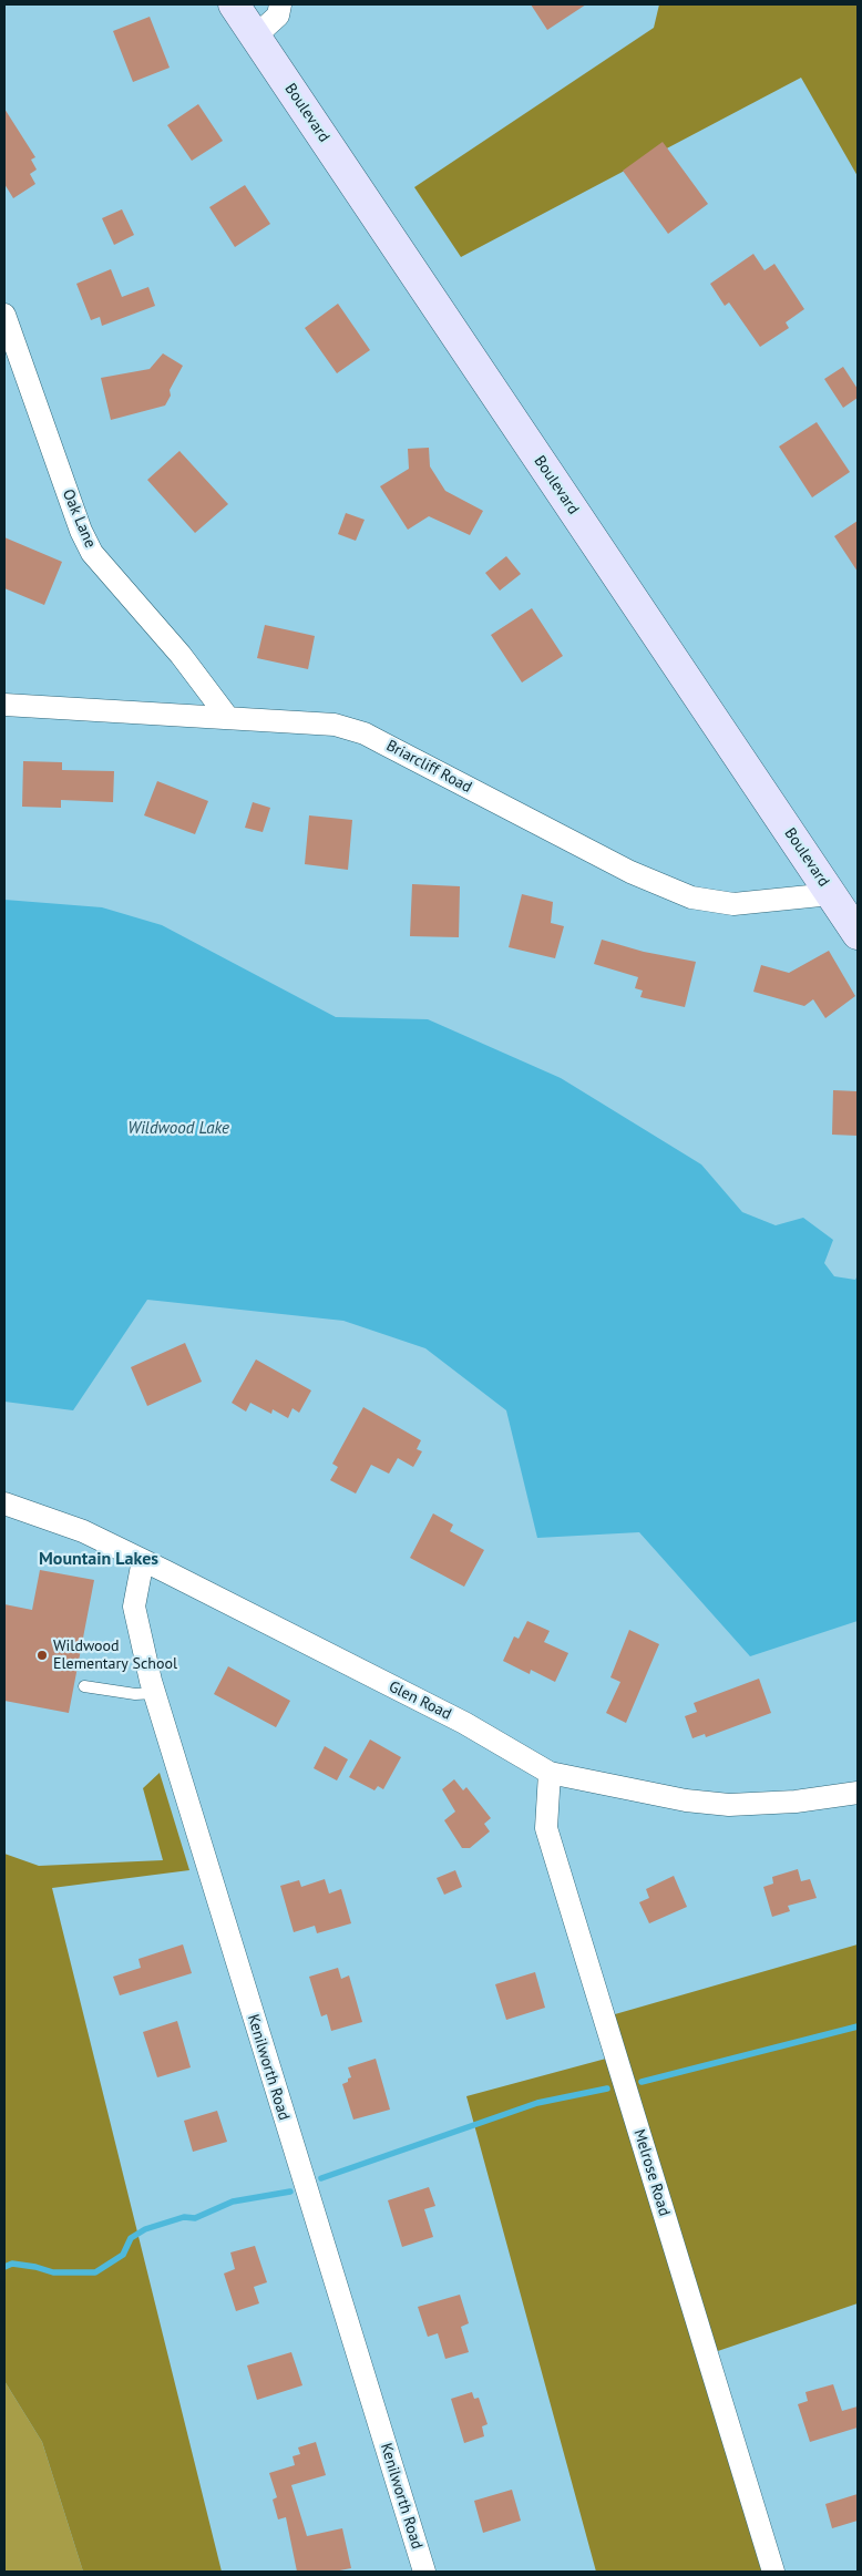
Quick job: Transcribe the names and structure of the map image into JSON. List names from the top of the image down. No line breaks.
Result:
{"streets":{"main road":["Boulevard"],"street":["Oak Lane","Briarcliff Road","Glen Road","Kenilworth Road","Melrose Road"]},"crossings":[["Boulevard","Briarcliff Road"],["Oak Lane","Briarcliff Road"],["Glen Road","Kenilworth Road"],["Glen Road","Melrose Road"]],"districts":["Mountain Lakes"],"water":["Wildwood Lake"],"places":["Wildwood Elementary School"]}
